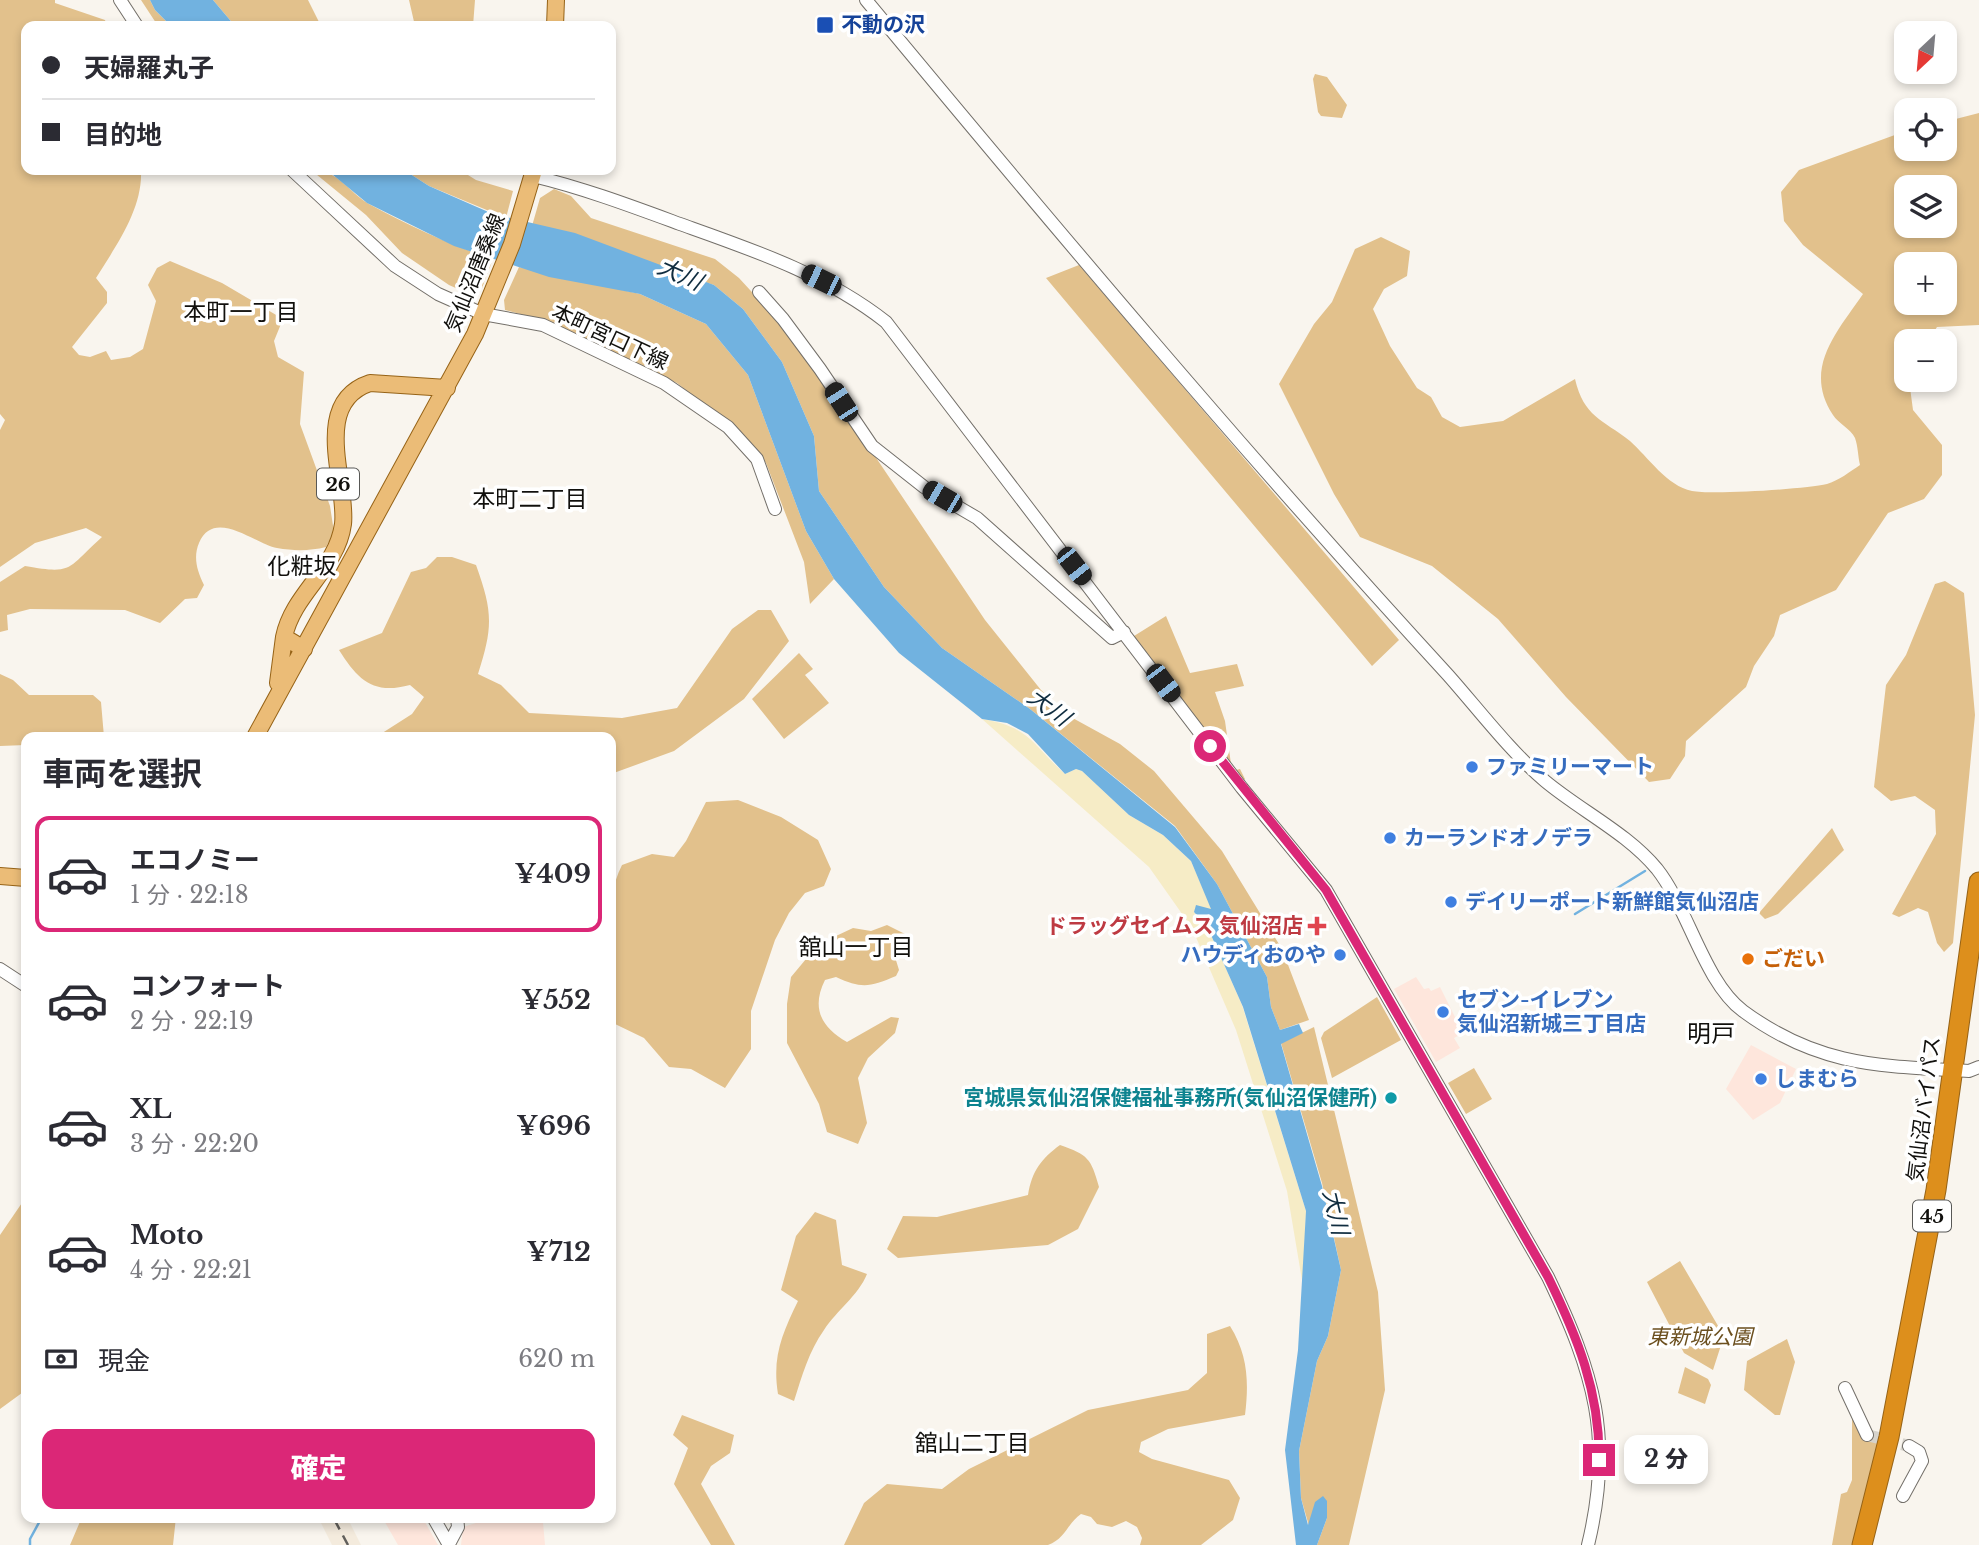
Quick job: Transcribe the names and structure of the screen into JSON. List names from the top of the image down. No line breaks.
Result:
{"streets":{"highway":["気仙沼バイパス","45"],"main road":["気仙沼唐桑線","26"],"street":["本町宮口下線"]},"crossings":[["気仙沼唐桑線","本町宮口下線"]],"districts":["本町一丁目","本町二丁目","化粧坂","舘山一丁目","明戸","舘山二丁目"],"water":["大川"],"parks":["東新城公園"],"places":{"transit":["不動の沢"],"other":["ファミリーマート","カーランドオノデラ","デイリーポート新鮮館気仙沼店","ハウディおのや","ごだい","セブン-イレブン 気仙沼新城三丁目店","しまむら","宮城県気仙沼保健福祉事務所(気仙沼保健所)"],"health":["ドラッグセイムス 気仙沼店"]},"north":"bottom left","page":{"map_buttons":["+","−"],"banner":["天婦羅丸子","目的地"],"heading":"車両を選択","list":[{"name":"エコノミー","note":"1 分 · 22:18","value":"¥409"},{"name":"コンフォート","note":"2 分 · 22:19","value":"¥552"},{"name":"XL","note":"3 分 · 22:20","value":"¥696"},{"name":"Moto","note":"4 分 · 22:21","value":"¥712"}],"pay":["現金","620 m"],"buttons":"確定","bubble":"2 分"}}
